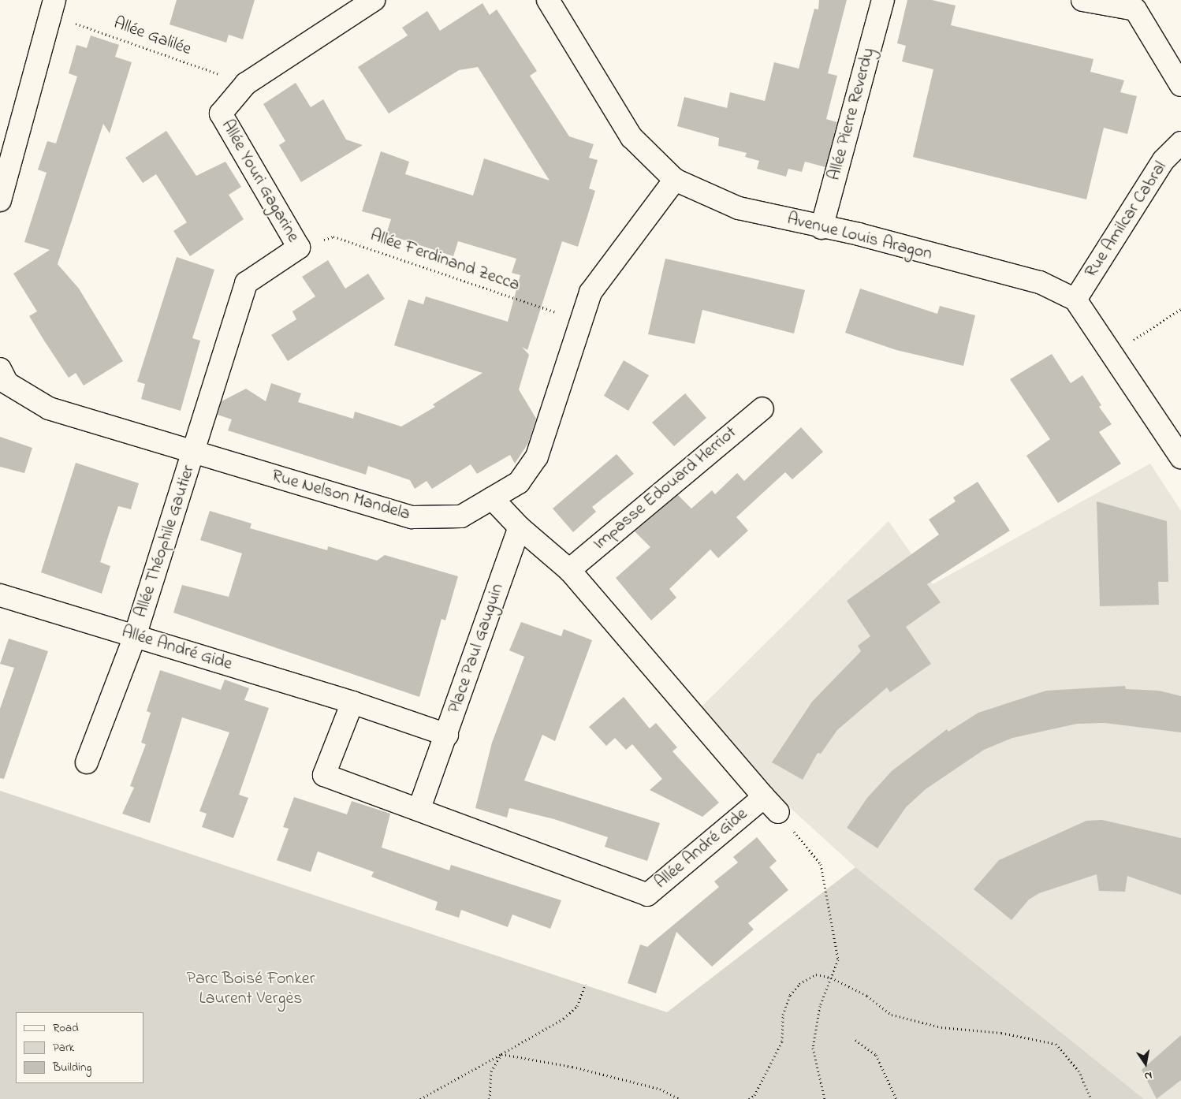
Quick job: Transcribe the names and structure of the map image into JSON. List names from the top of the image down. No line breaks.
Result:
{"streets":{"street":["Allée Pierre Reverdy","Allée Youri Gagarine","Rue Amilcar Cabral","Avenue Louis Aragon","Impasse Edouard Herriot","Rue Nelson Mandela","Allée Théophile Gautier","Allée André Gide","Place Paul Gauguin"],"path":["Allée Galilée","Allée Ferdinand Zecca"]},"crossings":[["Allée Galilée","Allée Youri Gagarine"],["Allée Pierre Reverdy","Avenue Louis Aragon"],["Allée Youri Gagarine","Allée Ferdinand Zecca"],["Allée Youri Gagarine","Rue Nelson Mandela"],["Allée Youri Gagarine","Allée Théophile Gautier"],["Rue Amilcar Cabral","Avenue Louis Aragon"],["Avenue Louis Aragon","Rue Nelson Mandela"],["Allée Ferdinand Zecca","Rue Nelson Mandela"],["Impasse Edouard Herriot","Allée André Gide"],["Rue Nelson Mandela","Allée Théophile Gautier"],["Allée Théophile Gautier","Allée André Gide"],["Allée André Gide","Place Paul Gauguin"]],"parks":["Parc Boisé Fonker Laurent Vergès"],"legend":["Road","Park","Building"],"north":"bottom"}
